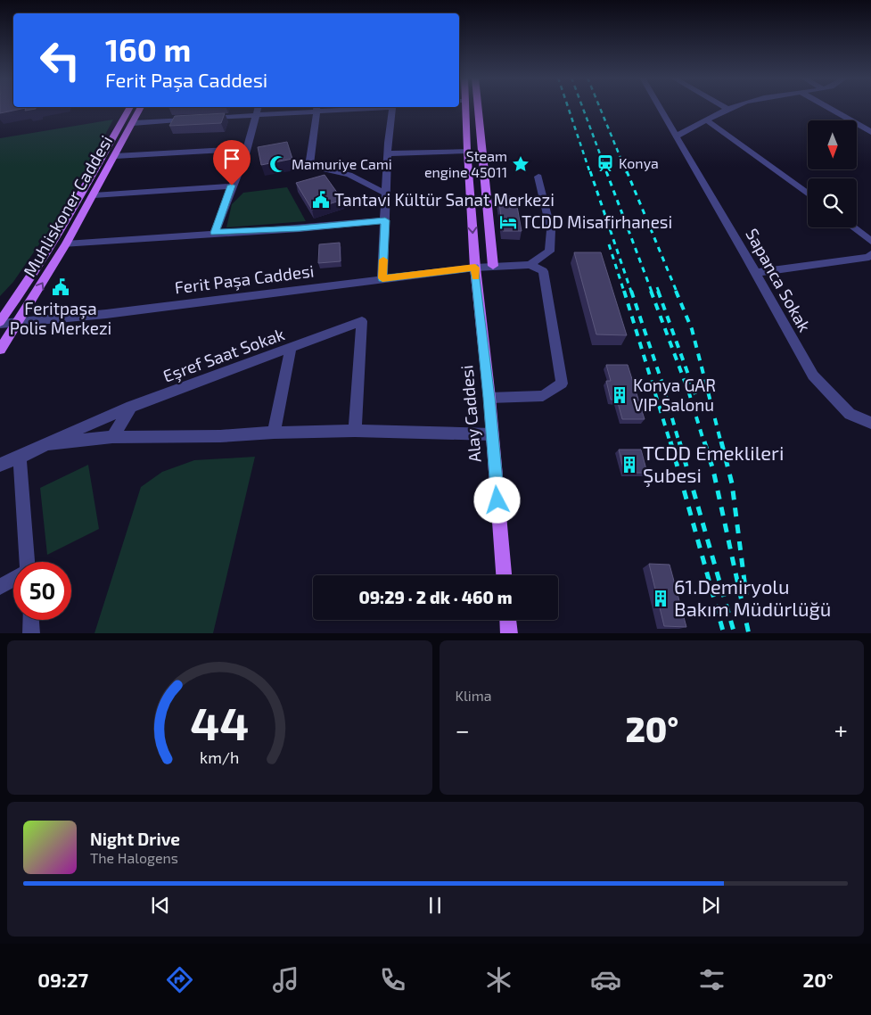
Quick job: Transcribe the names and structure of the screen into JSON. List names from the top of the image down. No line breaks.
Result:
{"streets":{"main road":["Muhliskoner Caddesi","Alay Caddesi"],"street":["Ferit Paşa Caddesi","Sapanca Sokak","Eşref Saat Sokak"]},"crossings":[["Muhliskoner Caddesi","Ferit Paşa Caddesi"],["Ferit Paşa Caddesi","Alay Caddesi"]],"places":{"station":["Konya"],"mosque":["Mamuriye Cami"],"place":["Steam engine 45011"],"public building":["Tantavi Kültür Sanat Merkezi","Feritpaşa Polis Merkezi"],"hotel":["TCDD Misafirhanesi"],"building":["Konya GAR VIP Salonu","TCDD Emeklileri Şubesi","61.Demiryolu Bakım Müdürlüğü"]},"north":"bottom","page":{"turn":["160 m","Ferit Paşa Caddesi"],"limit":"50","trip":"09:29 · 2 dk · 460 m","tile":"Klima","heat":["−","20°","+"],"song":["Night Drive","The Halogens"],"tabs":["09:27","20°"],"gauge":["44","km/h"]}}
